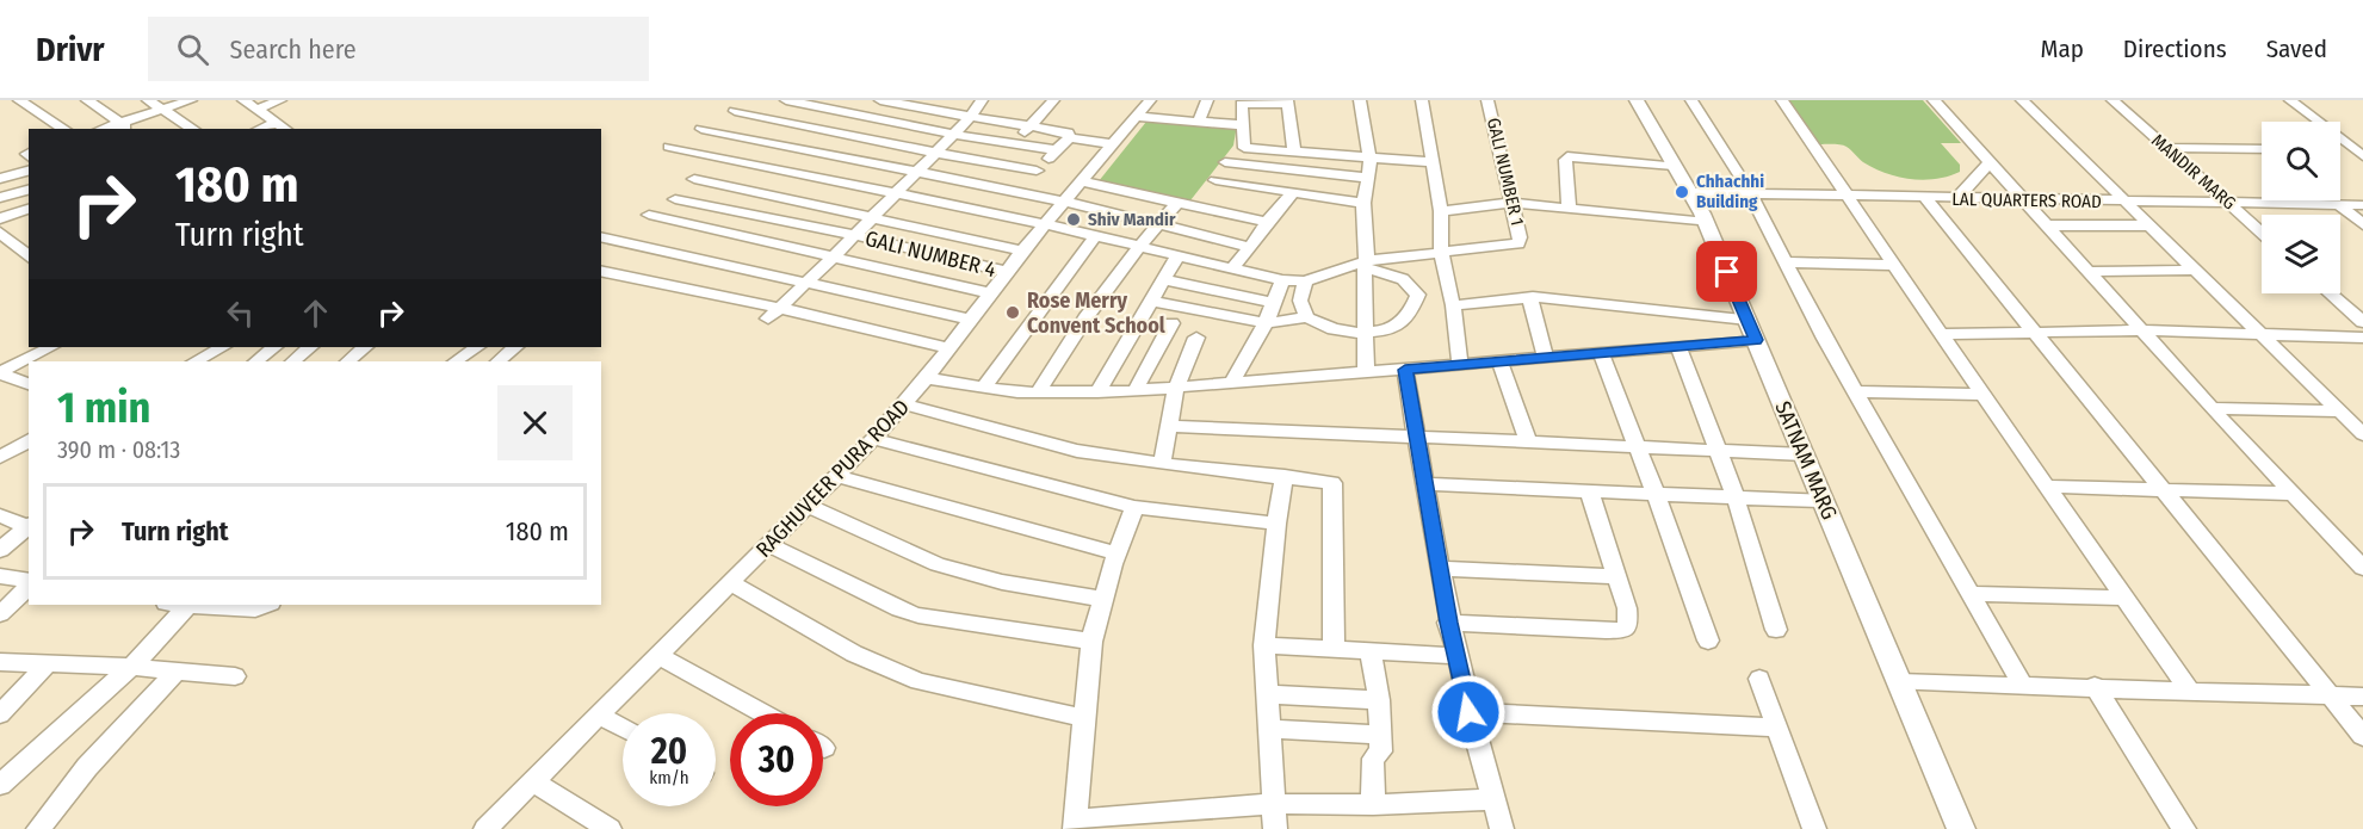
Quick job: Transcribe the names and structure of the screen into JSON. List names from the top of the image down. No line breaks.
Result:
{"streets":{"street":["GALI NUMBER 1","MANDIR MARG","LAL QUARTERS ROAD","GALI NUMBER 4","SATNAM MARG","RAGHUVEER PURA ROAD"]},"crossings":[["MANDIR MARG","LAL QUARTERS ROAD"],["LAL QUARTERS ROAD","SATNAM MARG"],["GALI NUMBER 4","RAGHUVEER PURA ROAD"]],"places":["Chhachhi Building","Shiv Mandir","Rose Merry Convent School"],"page":{"header":"Drivr","search":"Search here","nav":["Map","Directions","Saved"],"turn":["180 m","Turn right"],"heading":["1 min","390 m · 08:13"],"list":[{"name":"Turn right","value":"180 m"}],"speed":"20 km/h","limit":"30"}}
